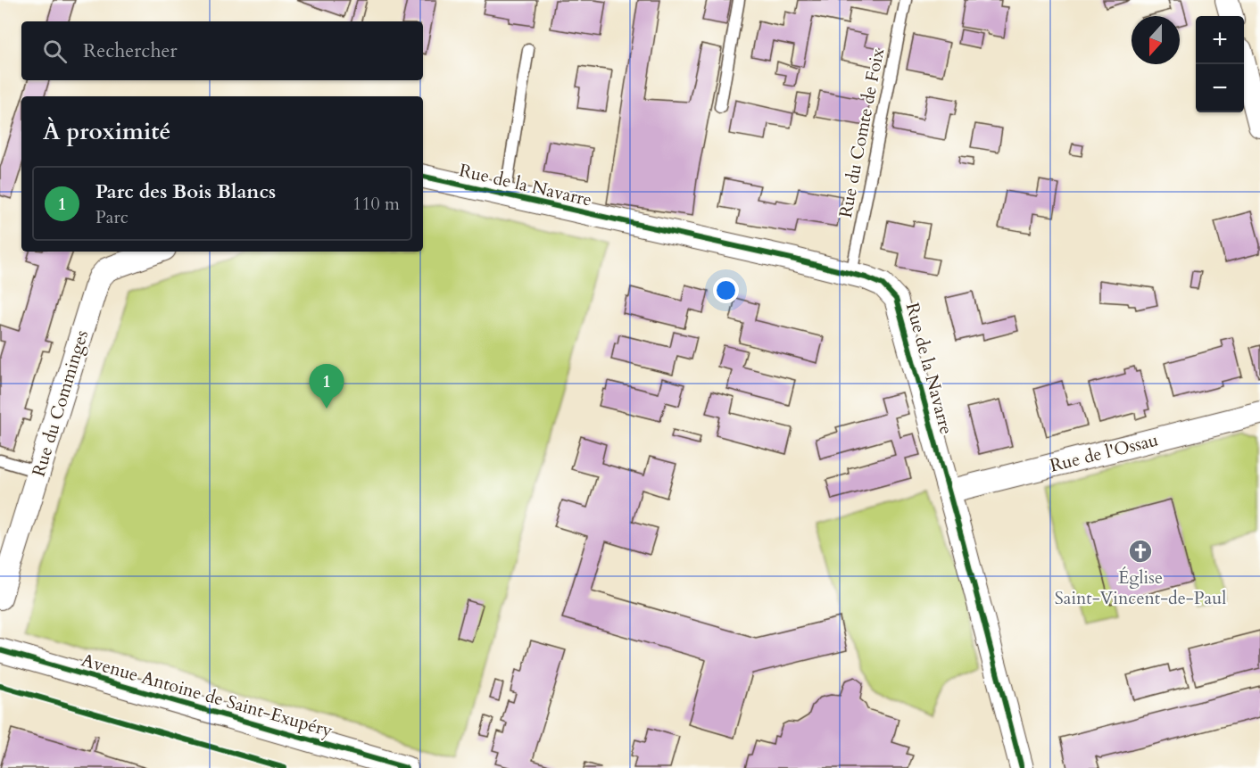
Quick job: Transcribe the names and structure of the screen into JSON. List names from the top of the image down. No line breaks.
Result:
{"streets":{"street":["Rue de la Navarre","Rue du Comminges","Rue de l'Ossau","Avenue Antoine de Saint-Exupéry"],"lane":["Rue du Comte de Foix"]},"crossings":[["Rue du Comte de Foix","Rue de la Navarre"],["Rue de la Navarre","Rue de l'Ossau"]],"places":{"church":["Église Saint-Vincent-de-Paul"]},"north":"bottom","page":{"map_buttons":["+","−"],"search":"Rechercher","heading":"À proximité","list":[{"mark":"1","name":"Parc des Bois Blancs","note":"Parc","value":"110 m"}],"pins":"1"}}
